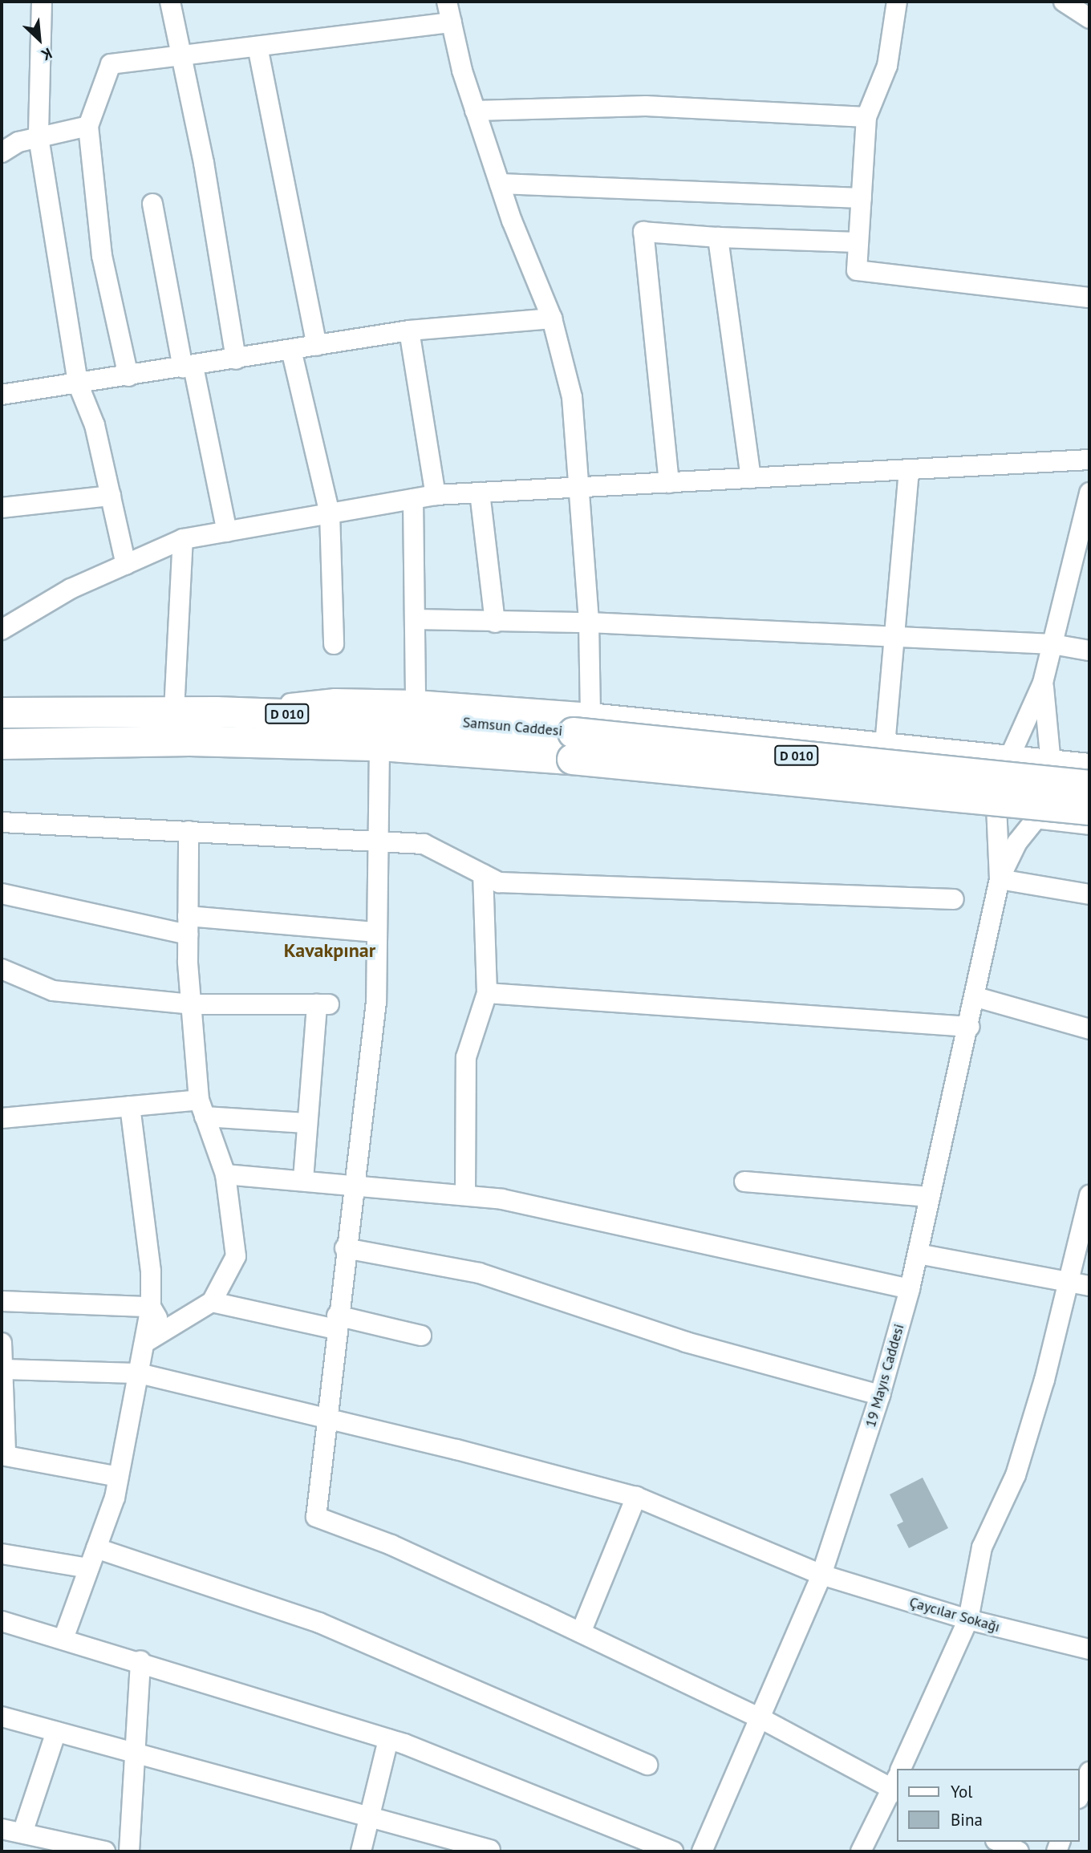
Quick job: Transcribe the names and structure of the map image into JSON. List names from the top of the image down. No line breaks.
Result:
{"streets":{"highway":["D 010","Samsun Caddesi"],"street":["19 Mayıs Caddesi","Çaycılar Sokağı"]},"crossings":[["D 010","Samsun Caddesi"],["D 010","19 Mayıs Caddesi"],["Samsun Caddesi","19 Mayıs Caddesi"],["19 Mayıs Caddesi","Çaycılar Sokağı"]],"districts":["Kavakpınar"],"legend":["Yol","Bina"],"north":"bottom right"}
